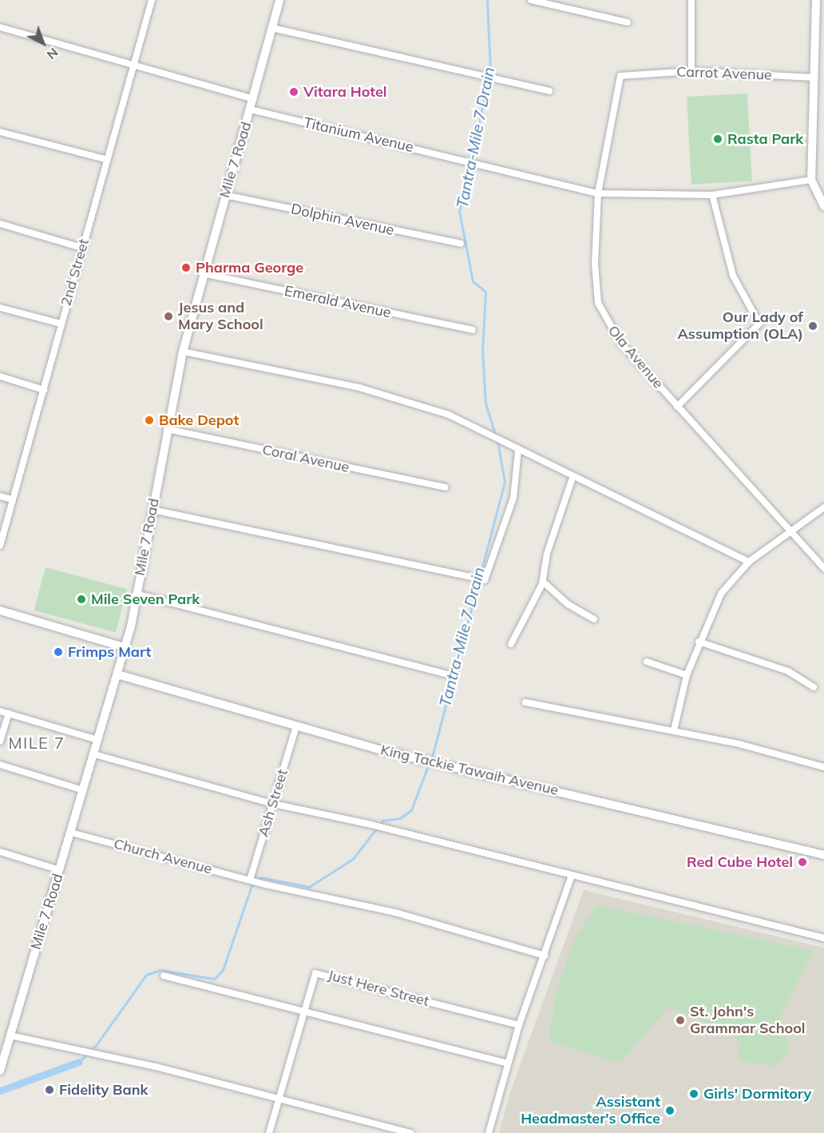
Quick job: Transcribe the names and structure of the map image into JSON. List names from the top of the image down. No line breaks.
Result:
{"streets":{"street":["Carrot Avenue","Titanium Avenue","Mile 7 Road","Dolphin Avenue","2nd Street","Emerald Avenue","Ola Avenue","Coral Avenue","King Tackie Tawaih Avenue","Ash Street","Church Avenue","Just Here Street"]},"crossings":[["Carrot Avenue","Ola Avenue"],["Titanium Avenue","Mile 7 Road"],["Titanium Avenue","Ola Avenue"],["Mile 7 Road","Dolphin Avenue"],["Mile 7 Road","Emerald Avenue"],["Mile 7 Road","Coral Avenue"],["Mile 7 Road","King Tackie Tawaih Avenue"],["Mile 7 Road","Church Avenue"],["King Tackie Tawaih Avenue","Ash Street"],["Ash Street","Church Avenue"]],"districts":["MILE 7"],"water":["Tantra-Mile 7 Drain"],"places":["Vitara Hotel","Rasta Park","Pharma George","Jesus and Mary School","Our Lady of Assumption (OLA)","Bake Depot","Mile Seven Park","Frimps Mart","Red Cube Hotel","St. John's Grammar School","Fidelity Bank","Girls' Dormitory","Assistant Headmaster's Office"],"north":"bottom right"}
